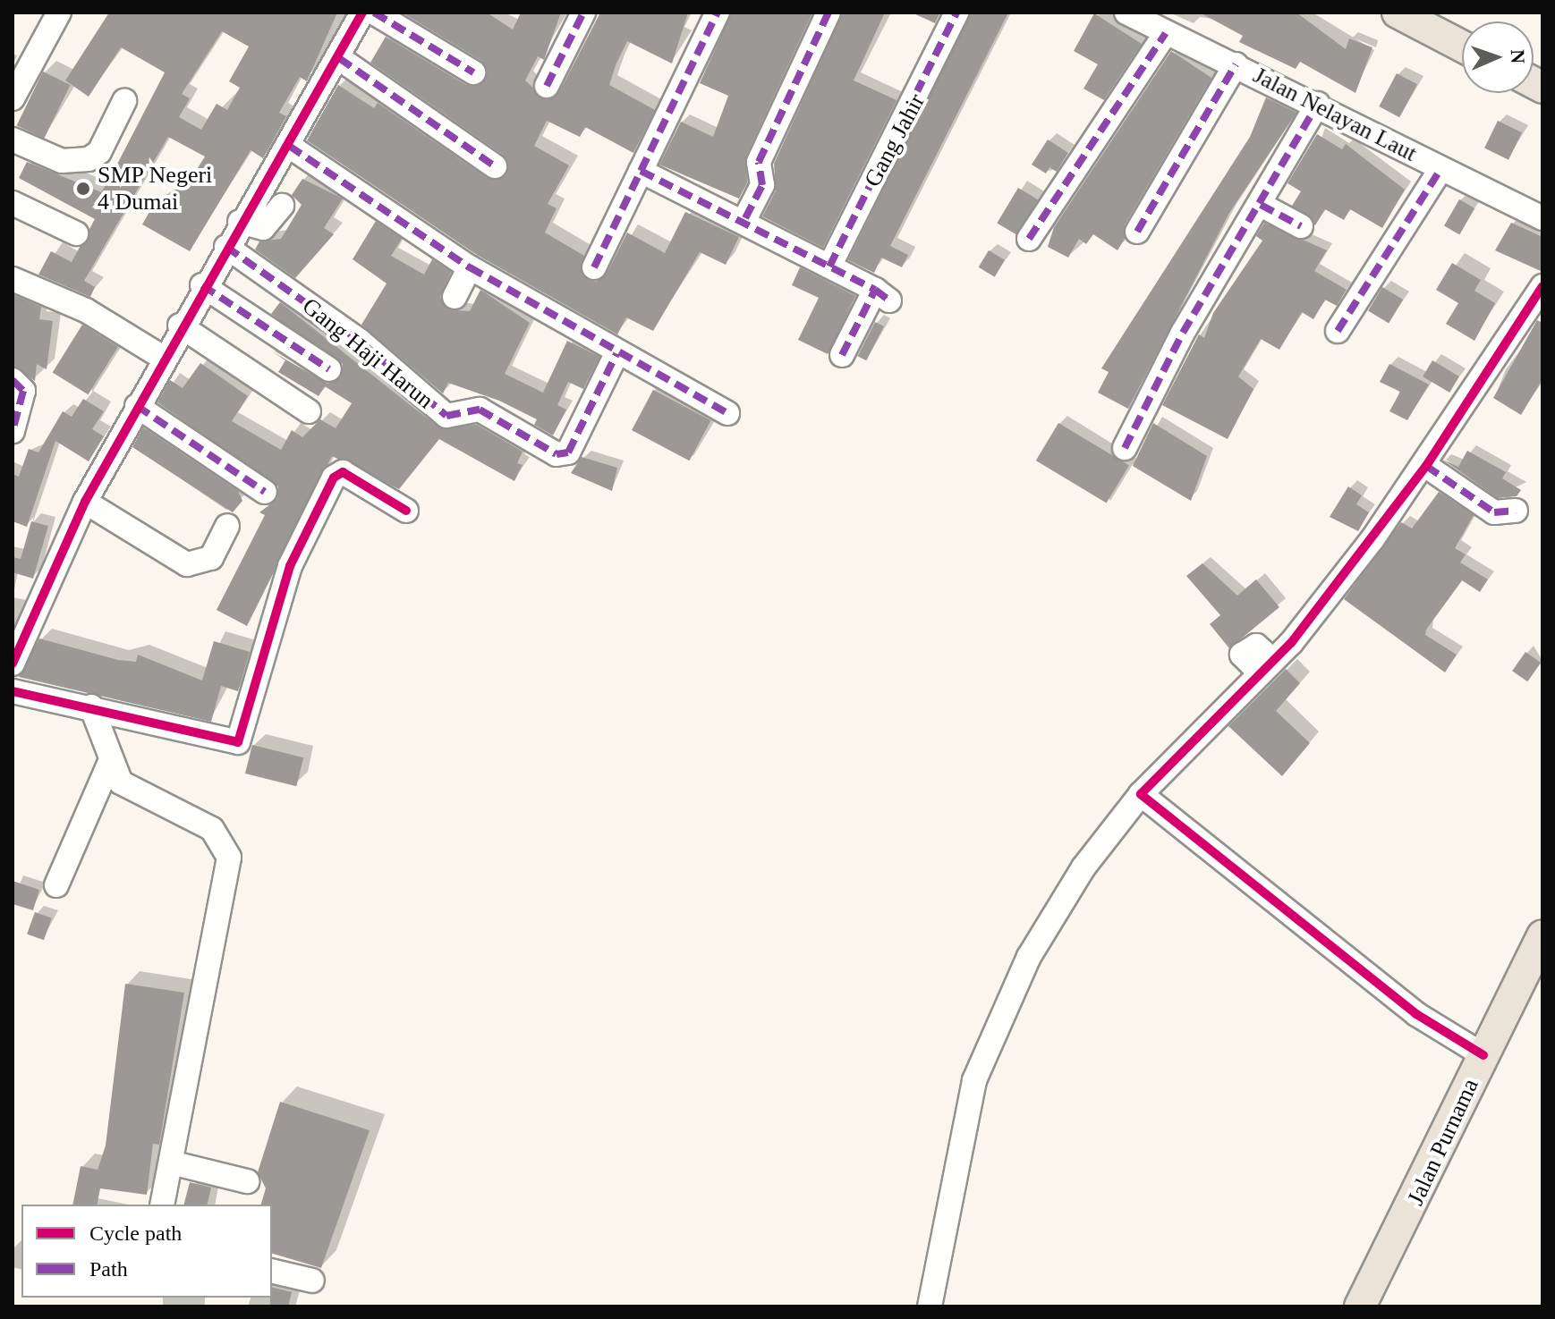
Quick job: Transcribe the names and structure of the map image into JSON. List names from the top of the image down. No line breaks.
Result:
{"streets":{"main road":["Jalan Purnama"],"street":["Jalan Nelayan Laut","Gang Jahir","Gang Haji Harun"]},"places":["SMP Negeri 4 Dumai"],"legend":["Cycle path","Path"],"north":"right"}
